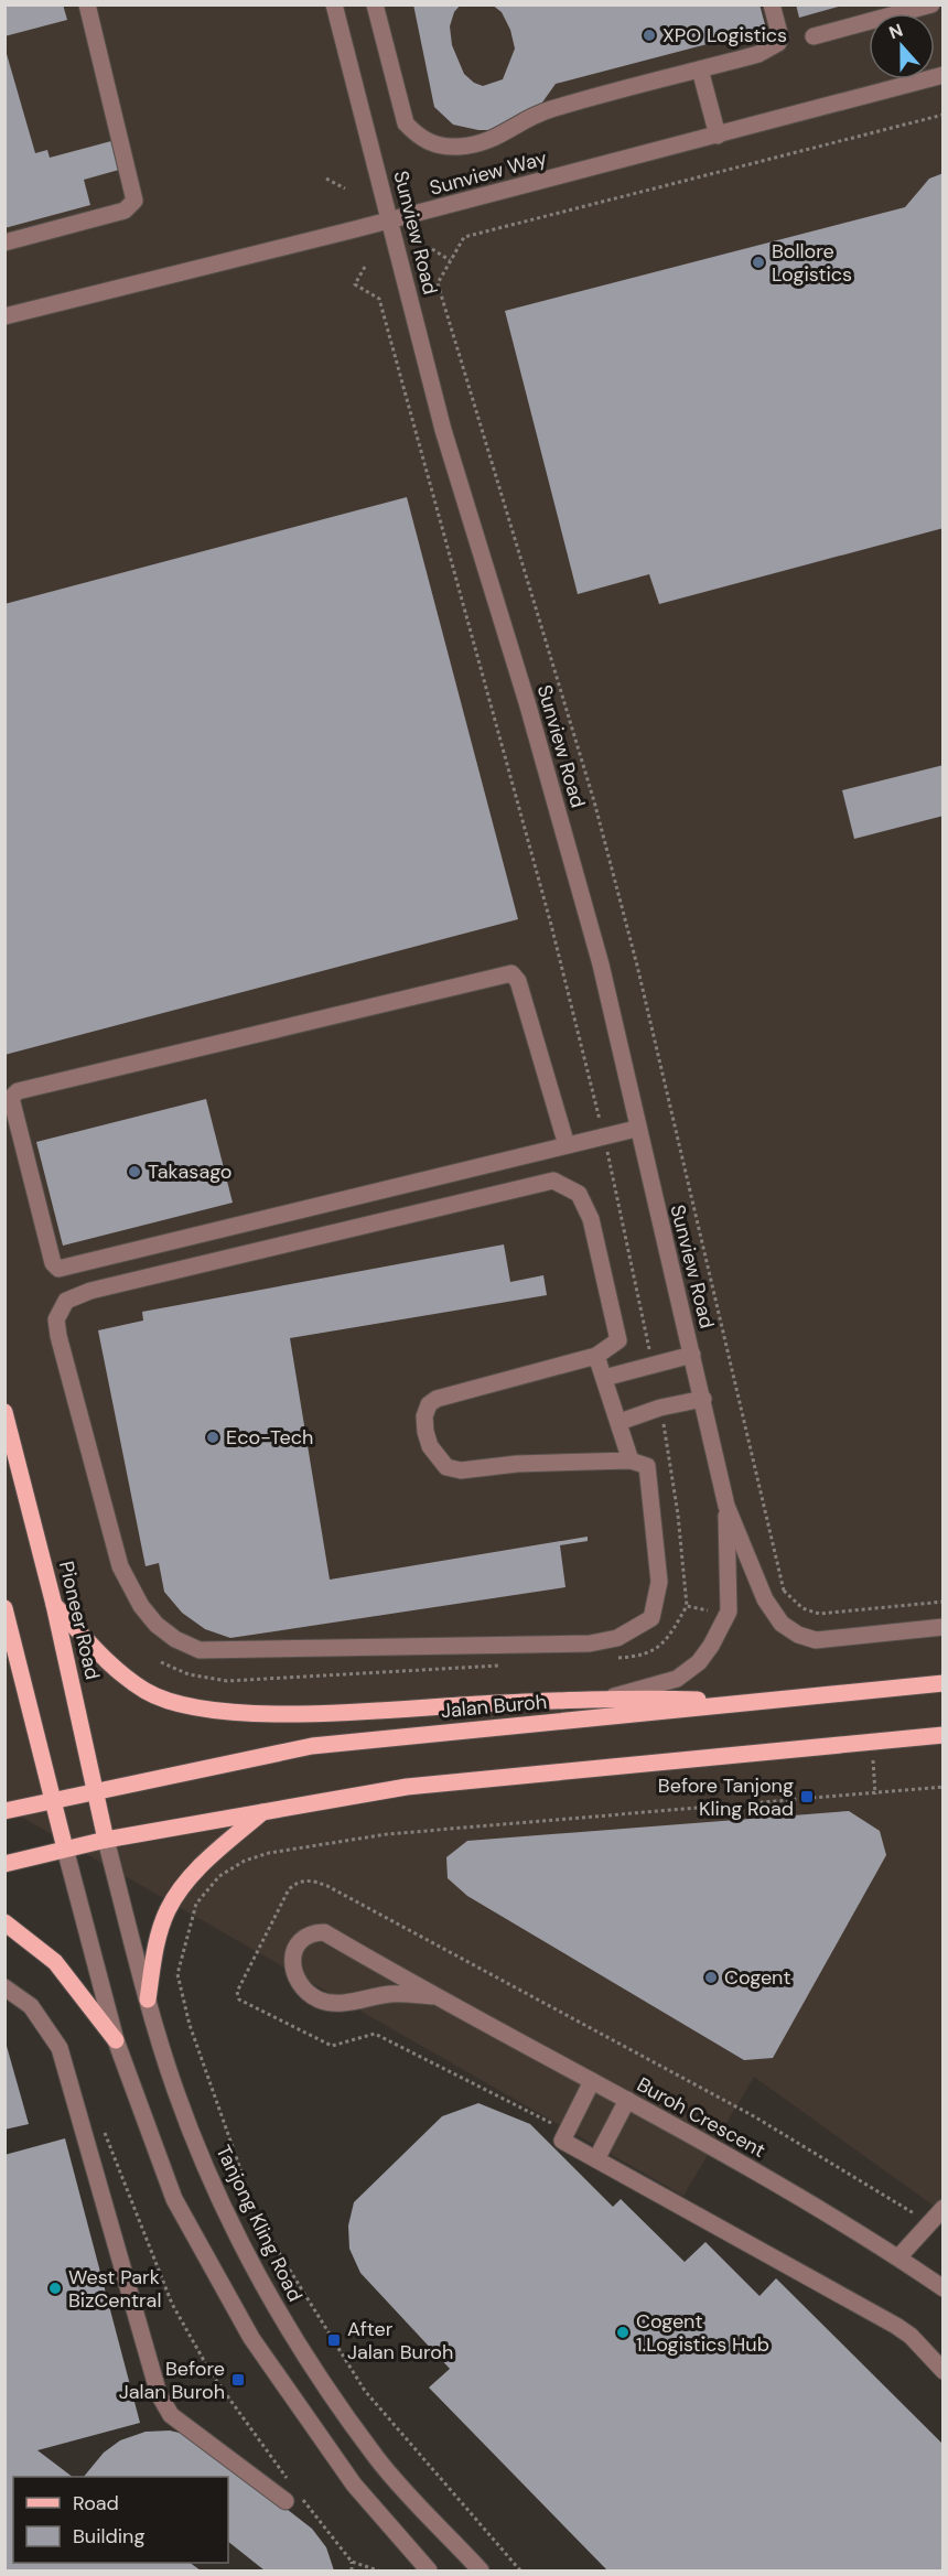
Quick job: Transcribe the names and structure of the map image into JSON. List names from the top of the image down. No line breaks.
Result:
{"streets":{"main road":["Pioneer Road","Jalan Buroh"],"street":["Sunview Way","Sunview Road","Buroh Crescent","Tanjong Kling Road"]},"crossings":[["Sunview Way","Sunview Road"],["Pioneer Road","Jalan Buroh"],["Pioneer Road","Tanjong Kling Road"]],"places":{"other":["XPO Logistics","Bollore Logistics","Takasago","Eco-Tech","Cogent","West Park BizCentral","Cogent 1.Logistics Hub"],"transit":["Before Tanjong Kling Road","After Jalan Buroh","Before Jalan Buroh"]},"legend":["Road","Building"],"north":"top"}
